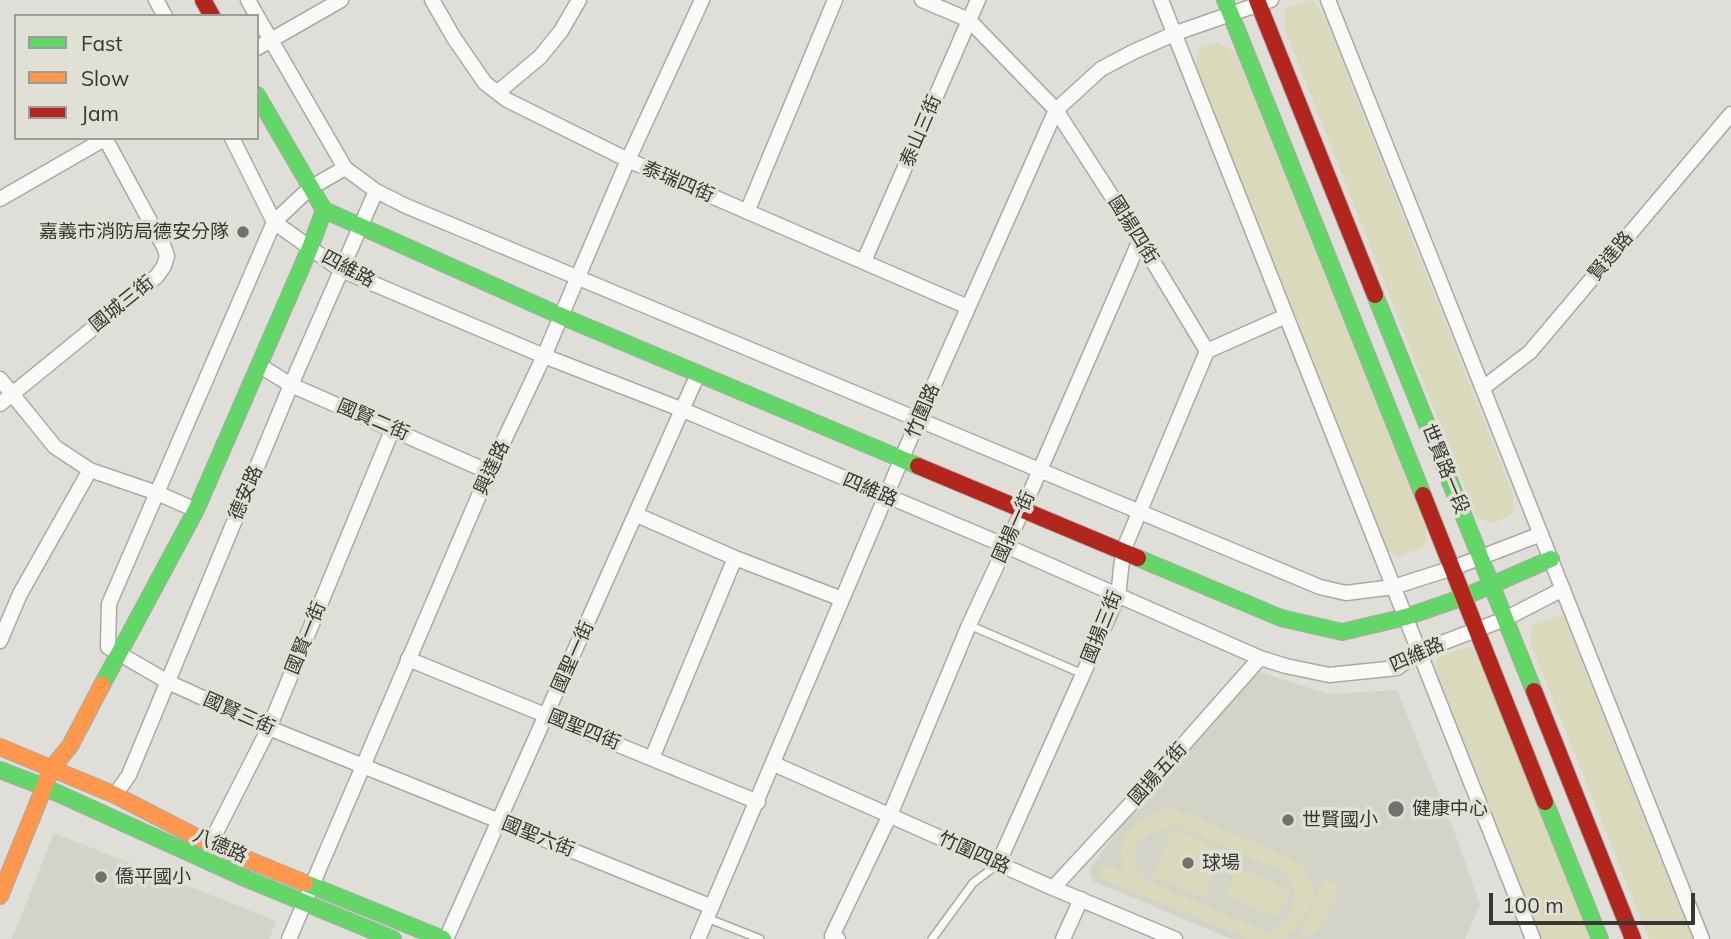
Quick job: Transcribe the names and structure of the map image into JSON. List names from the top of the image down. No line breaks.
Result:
{"streets":{"street":["泰山三街","泰瑞四街","國揚四街","賢達路","四維路","國城三街","竹圍路","國賢二街","興達路","世賢路一段","德安路","國揚一街","國揚三街","國賢一街","國聖一街","國賢三街","國聖四街","國揚五街","國聖六街","八德路","竹圍四路"]},"crossings":[["泰山三街","泰瑞四街"],["泰山三街","國揚四街"],["泰瑞四街","竹圍路"],["泰瑞四街","興達路"],["國揚四街","竹圍路"],["國揚四街","國揚一街"],["國揚四街","國揚三街"],["四維路","竹圍路"],["四維路","興達路"],["四維路","世賢路一段"],["四維路","德安路"],["四維路","國揚一街"],["四維路","國揚三街"],["四維路","國聖一街"],["四維路","國揚五街"],["竹圍路","世賢路一段"],["竹圍路","國聖四街"],["竹圍路","國聖六街"],["竹圍路","竹圍四路"],["國賢二街","興達路"],["國賢二街","德安路"],["國賢二街","國賢一街"],["興達路","國賢三街"],["興達路","國聖四街"],["興達路","國聖六街"],["興達路","八德路"],["德安路","國賢三街"],["德安路","八德路"],["國揚一街","竹圍四路"],["國揚三街","竹圍四路"],["國賢一街","國賢三街"],["國賢一街","八德路"],["國聖一街","國聖四街"],["國聖一街","國聖六街"],["國聖一街","八德路"],["國賢三街","國聖六街"],["國揚五街","竹圍四路"]],"places":["嘉義市消防局德安分隊","健康中心","世賢國小","球場","僑平國小"],"legend":["Fast","Slow","Jam"],"scale_bar":"100 m"}
